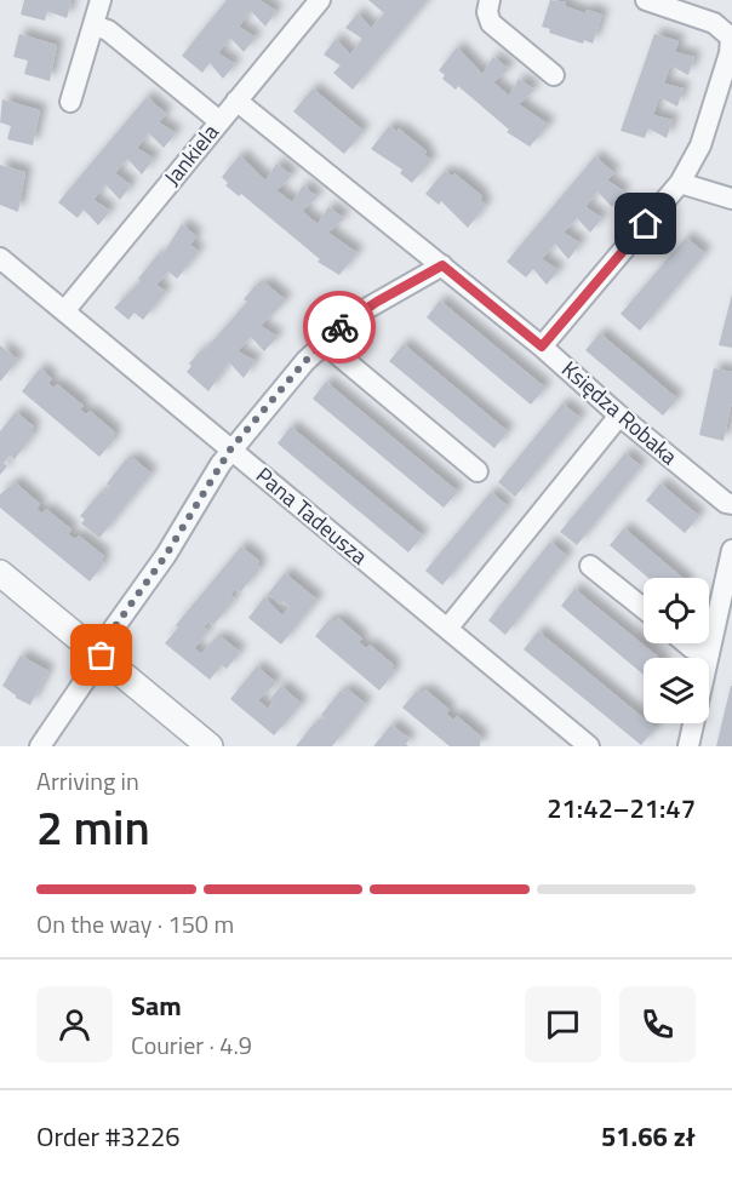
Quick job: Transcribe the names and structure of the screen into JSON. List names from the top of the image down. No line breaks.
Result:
{"streets":{"street":["Jankiela","Księdza Robaka","Pana Tadeusza"]},"crossings":[["Jankiela","Księdza Robaka"],["Jankiela","Pana Tadeusza"]],"page":{"heading":["2 min","Arriving in","21:42–21:47"],"panel":["Sam","Courier · 4.9","Order #3226","51.66 zł"],"bar":"On the way · 150 m"}}
